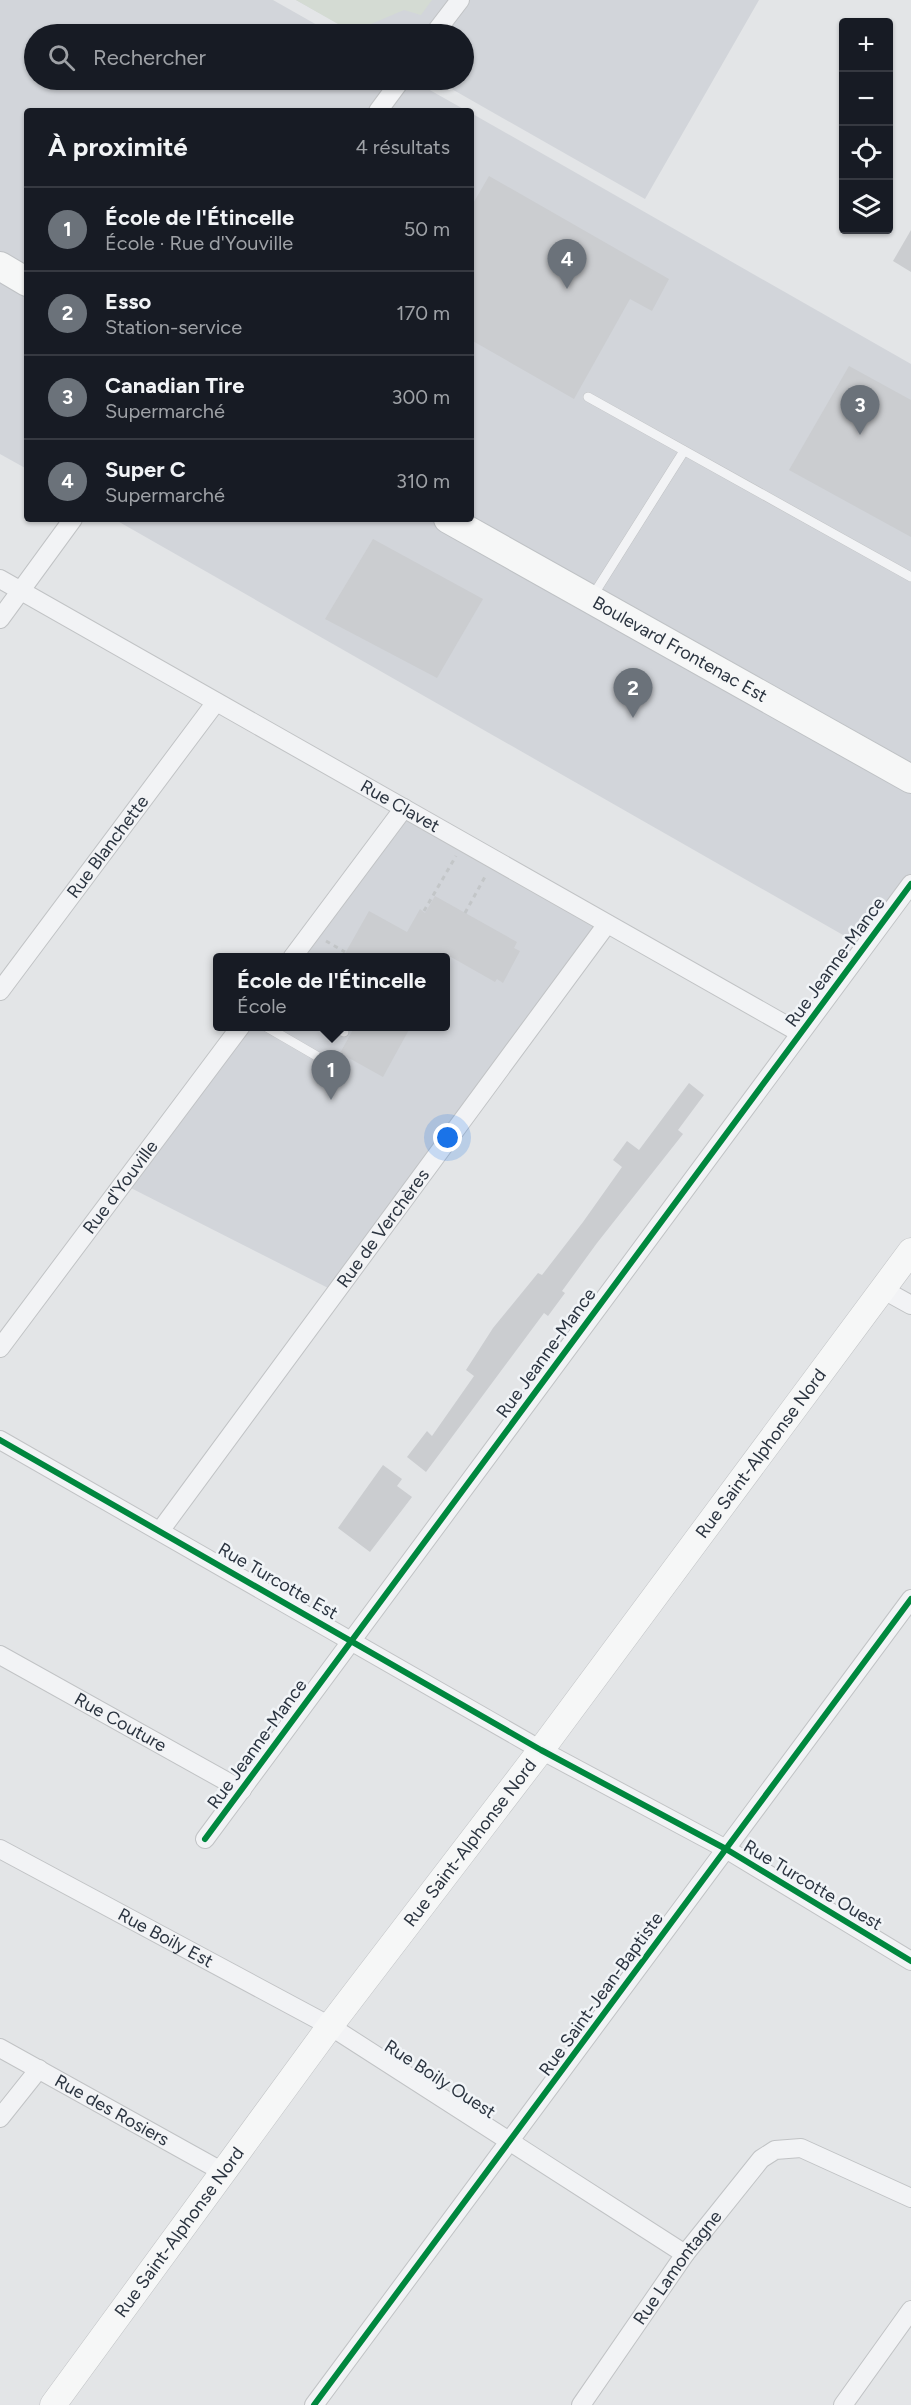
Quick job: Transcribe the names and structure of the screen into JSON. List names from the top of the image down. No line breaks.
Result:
{"streets":{"main road":["Boulevard Frontenac Est","Rue Saint-Alphonse Nord"],"street":["Rue Clavet","Rue Blanchette","Rue Jeanne-Mance","Rue d'Youville","Rue de Verchères","Rue Turcotte Est","Rue Couture","Rue Turcotte Ouest","Rue Boily Est","Rue Saint-Jean-Baptiste","Rue Boily Ouest","Rue des Rosiers","Rue Lamontagne"]},"crossings":[["Rue Clavet","Rue Blanchette"],["Rue Clavet","Rue Jeanne-Mance"],["Rue Clavet","Rue de Verchères"],["Rue Jeanne-Mance","Rue Turcotte Est"],["Rue Jeanne-Mance","Rue Couture"],["Rue de Verchères","Rue Turcotte Est"],["Rue Saint-Alphonse Nord","Rue Turcotte Est"],["Rue Saint-Alphonse Nord","Rue Turcotte Ouest"],["Rue Saint-Alphonse Nord","Rue Boily Est"],["Rue Saint-Alphonse Nord","Rue Boily Ouest"],["Rue Saint-Alphonse Nord","Rue des Rosiers"],["Rue Turcotte Est","Rue Turcotte Ouest"],["Rue Turcotte Ouest","Rue Saint-Jean-Baptiste"],["Rue Boily Est","Rue Boily Ouest"],["Rue Saint-Jean-Baptiste","Rue Boily Ouest"],["Rue Boily Ouest","Rue Lamontagne"]],"page":{"map_buttons":["+","−"],"search":"Rechercher","heading":["À proximité","4 résultats"],"list":[{"mark":"1","name":"École de l'Étincelle","note":"École · Rue d'Youville","value":"50 m"},{"mark":"2","name":"Esso","note":"Station-service","value":"170 m"},{"mark":"3","name":"Canadian Tire","note":"Supermarché","value":"300 m"},{"mark":"4","name":"Super C","note":"Supermarché","value":"310 m"}],"pins":["4","3","2","1"],"popup":["École de l'Étincelle","École"]}}
